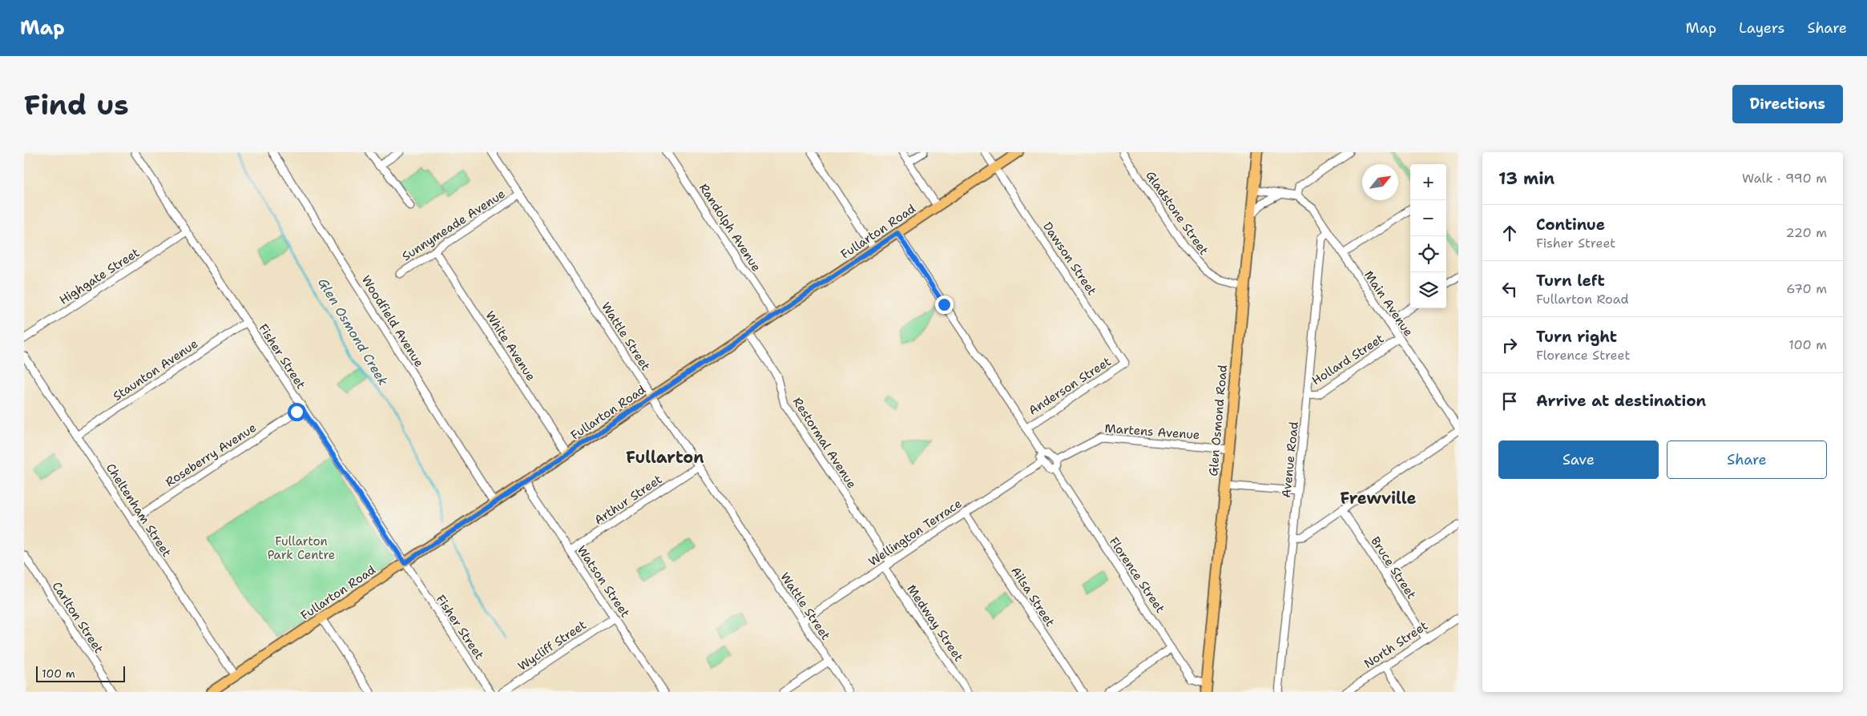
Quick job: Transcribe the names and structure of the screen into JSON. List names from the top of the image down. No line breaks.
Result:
{"streets":{"highway":["Glen Osmond Road"],"main road":["Fullarton Road"],"street":["Gladstone Street","Sunnymeade Avenue","Randolph Avenue","Dawson Street","Highgate Street","Main Avenue","Woodfield Avenue","Wattle Street","White Avenue","Fisher Street","Hollard Street","Staunton Avenue","Anderson Street","Martens Avenue","Restormal Avenue","Roseberry Avenue","Avenue Road","Arthur Street","Cheltenham Street","Wellington Terrace","Bruce Street","Florence Street","Watson Street","Ailsa Street","Carlton Street","Medway Street","North Street","Wycliff Street"]},"crossings":[["Gladstone Street","Glen Osmond Road"],["Sunnymeade Avenue","Wattle Street"],["Sunnymeade Avenue","White Avenue"],["Randolph Avenue","Fullarton Road"],["Fullarton Road","Dawson Street"],["Fullarton Road","Woodfield Avenue"],["Fullarton Road","Wattle Street"],["Fullarton Road","White Avenue"],["Fullarton Road","Fisher Street"],["Fullarton Road","Restormal Avenue"],["Fullarton Road","Cheltenham Street"],["Fullarton Road","Watson Street"],["Dawson Street","Anderson Street"],["Highgate Street","Fisher Street"],["Main Avenue","Hollard Street"],["Main Avenue","Glen Osmond Road"],["Main Avenue","Avenue Road"],["Wattle Street","Arthur Street"],["Wattle Street","Wellington Terrace"],["Fisher Street","Staunton Avenue"],["Fisher Street","Roseberry Avenue"],["Hollard Street","Avenue Road"],["Staunton Avenue","Cheltenham Street"],["Glen Osmond Road","Martens Avenue"],["Glen Osmond Road","Florence Street"],["Restormal Avenue","Wellington Terrace"],["Roseberry Avenue","Cheltenham Street"],["Arthur Street","Watson Street"],["Wellington Terrace","Ailsa Street"],["Wellington Terrace","Medway Street"],["Bruce Street","North Street"],["Watson Street","Wycliff Street"]],"districts":["Fullarton","Frewville"],"water":["Glen Osmond Creek"],"parks":["Fullarton Park Centre"],"scale_bar":"100 m","north":"top right","page":{"header":"Map","nav":["Map","Layers","Share"],"buttons":["Directions",["Save","Share"]],"title":"Find us","heading":["13 min","Walk · 990 m"],"map_buttons":["+","−"],"list":[["Continue","Fisher Street","220 m"],["Turn left","Fullarton Road","670 m"],["Turn right","Florence Street","100 m"],"Arrive at destination"],"scale":"100 m"}}
